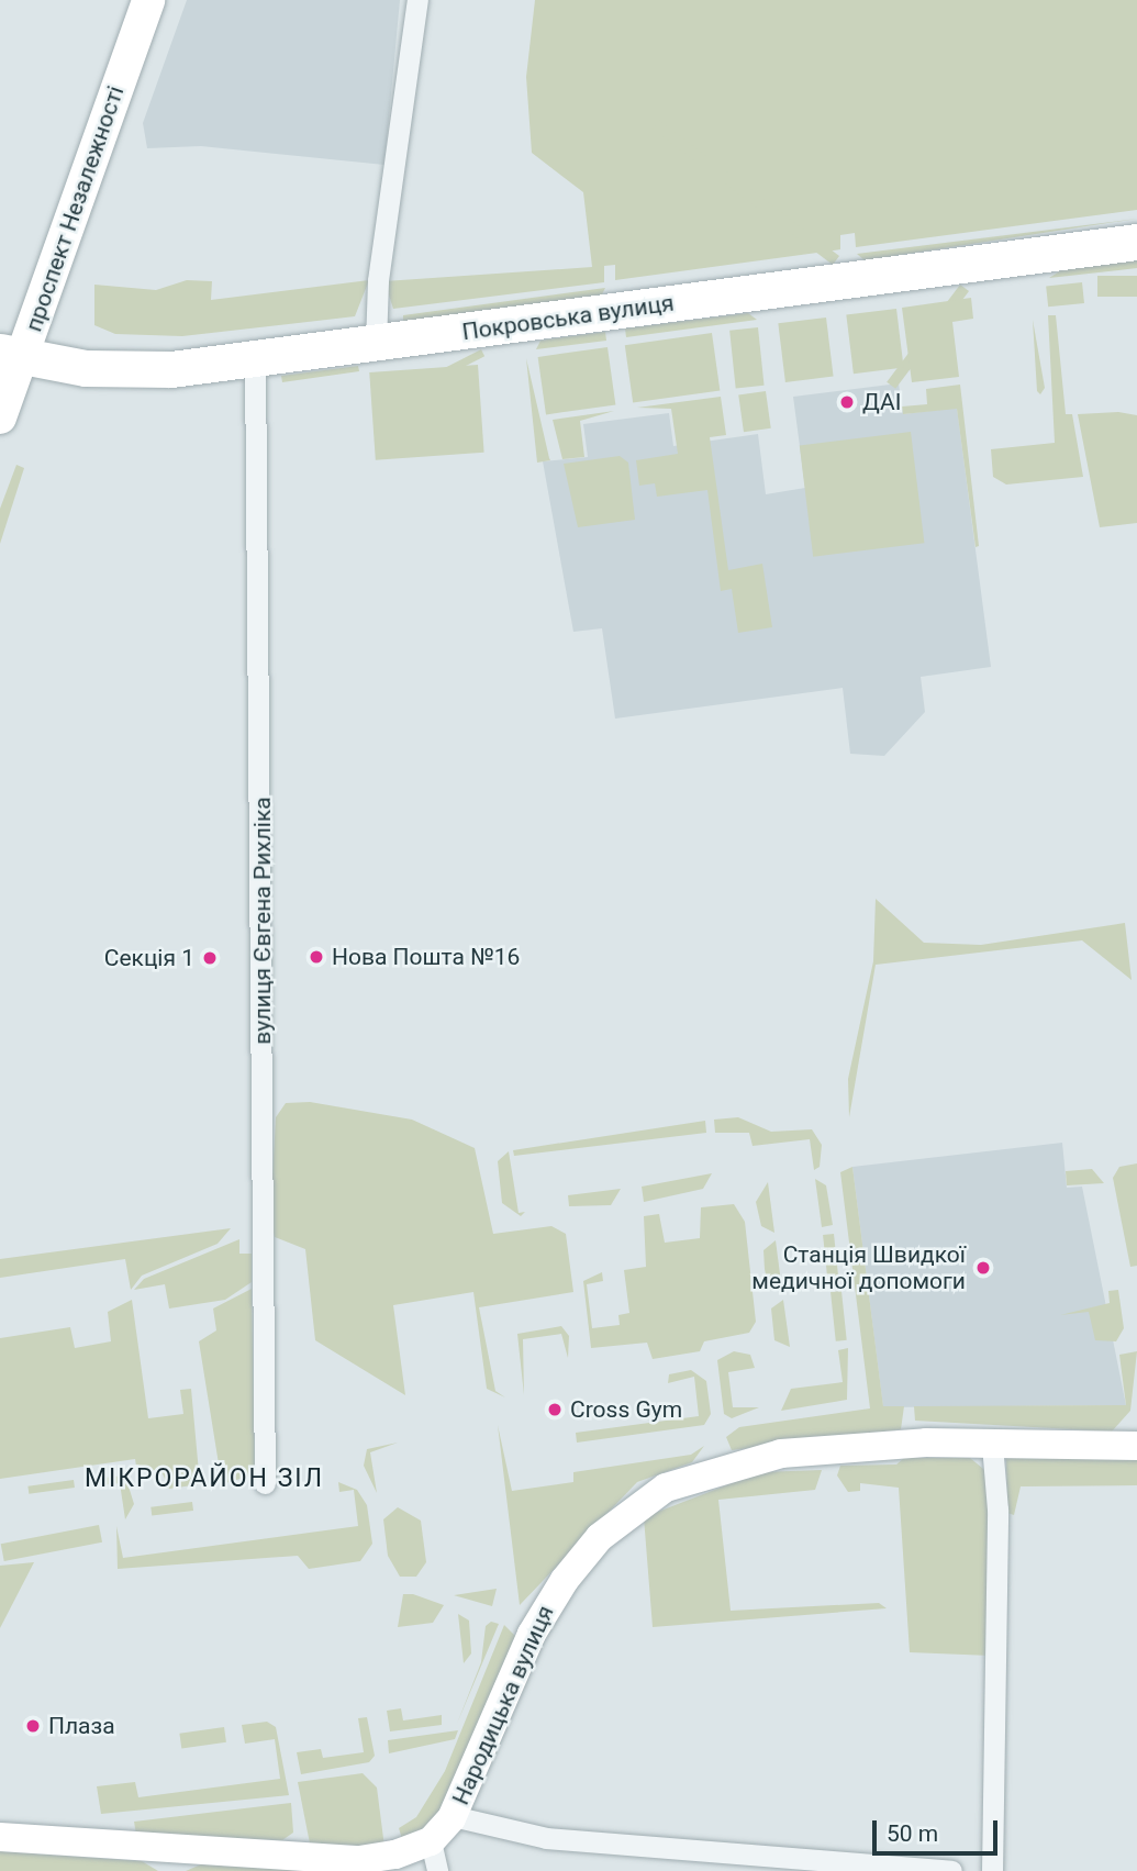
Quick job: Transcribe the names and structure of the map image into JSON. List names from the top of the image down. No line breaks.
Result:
{"streets":{"highway":["Покровська вулиця"],"main road":["проспект Незалежності"],"street":["вулиця Євгена Рихліка","Народицька вулиця"]},"crossings":[["проспект Незалежності","Покровська вулиця"],["Покровська вулиця","вулиця Євгена Рихліка"]],"districts":["МІКРОРАЙОН ЗІЛ"],"places":["ДАІ","Нова Пошта №16","Секція 1","Станція Швидкої медичної допомоги","Cross Gym","Плаза"],"scale_bar":"50 m"}
